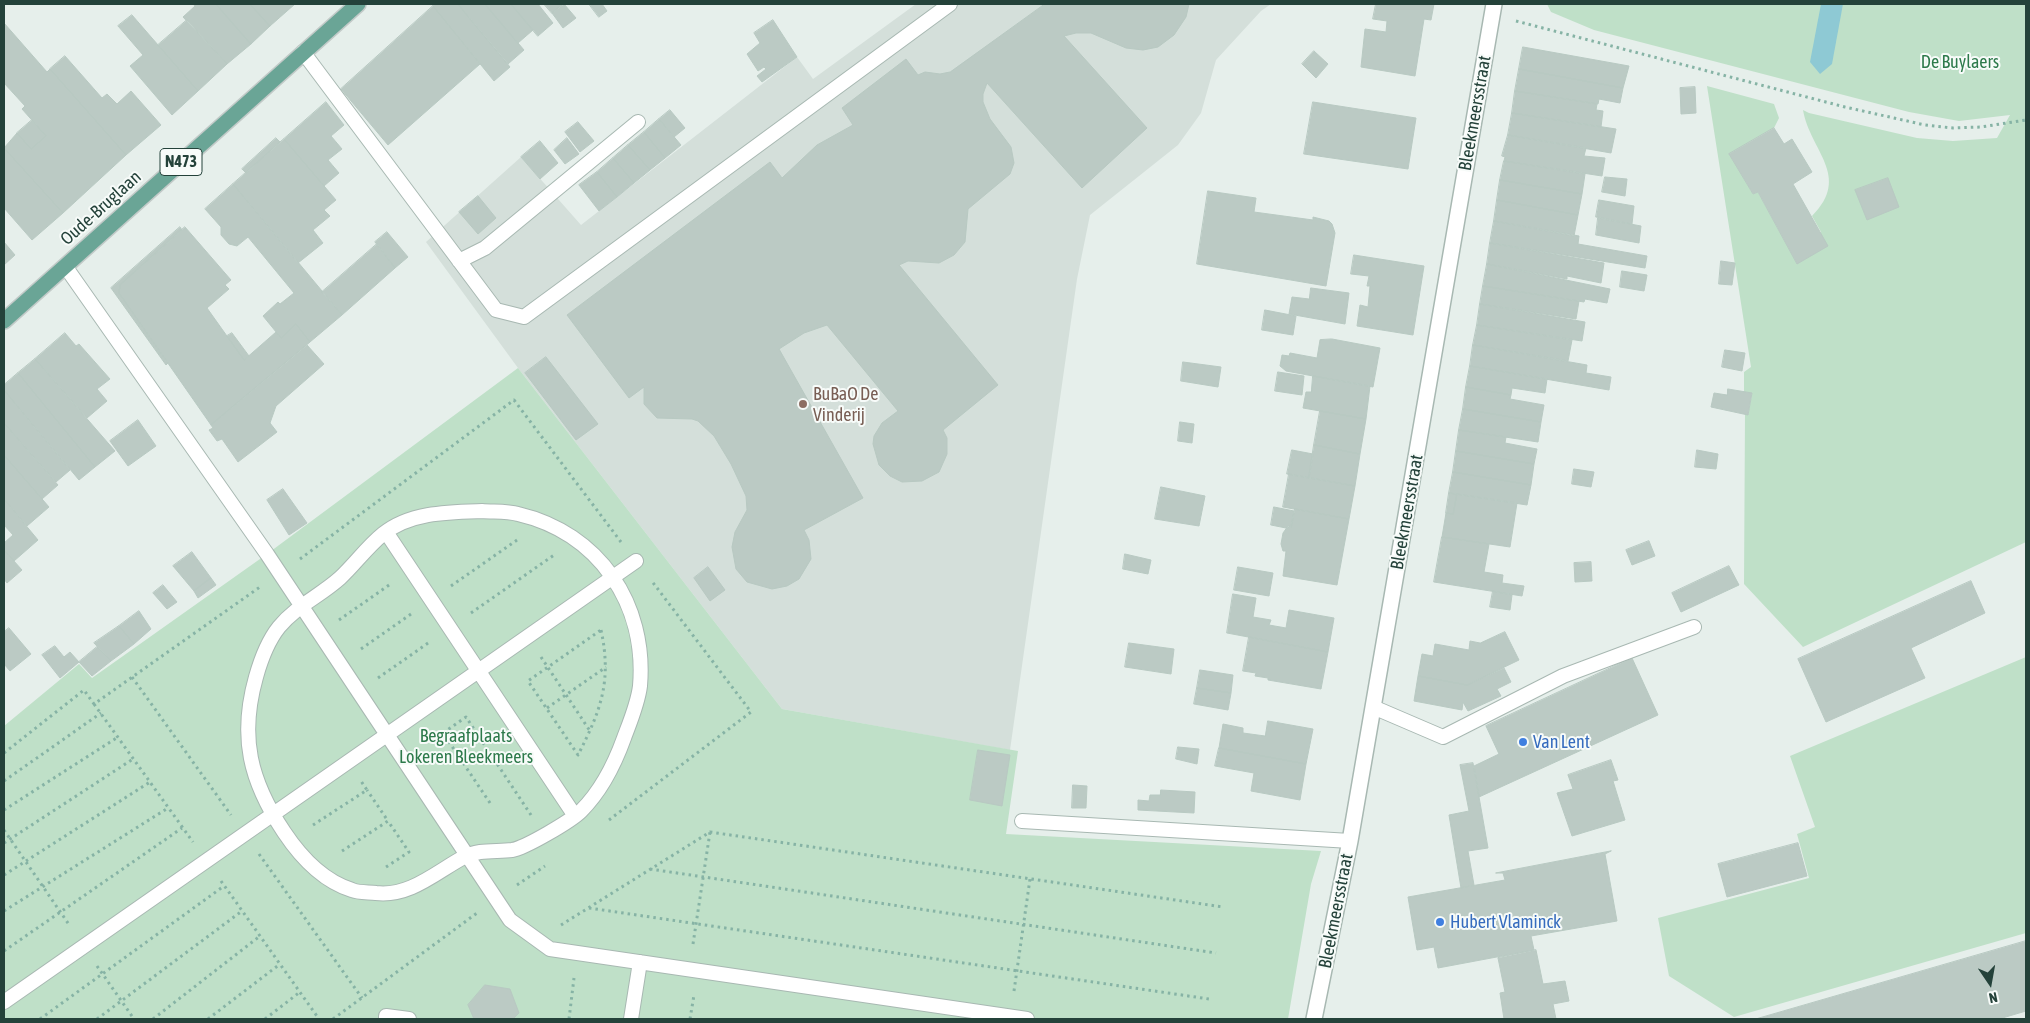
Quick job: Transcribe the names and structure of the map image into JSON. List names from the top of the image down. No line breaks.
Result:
{"streets":{"main road":["N473","Oude-Bruglaan"],"street":["Bleekmeersstraat"]},"parks":["De Buylaers","Begraafplaats Lokeren Bleekmeers"],"places":["BuBaO De Vinderij","Van Lent","Hubert Vlaminck"],"north":"bottom"}
